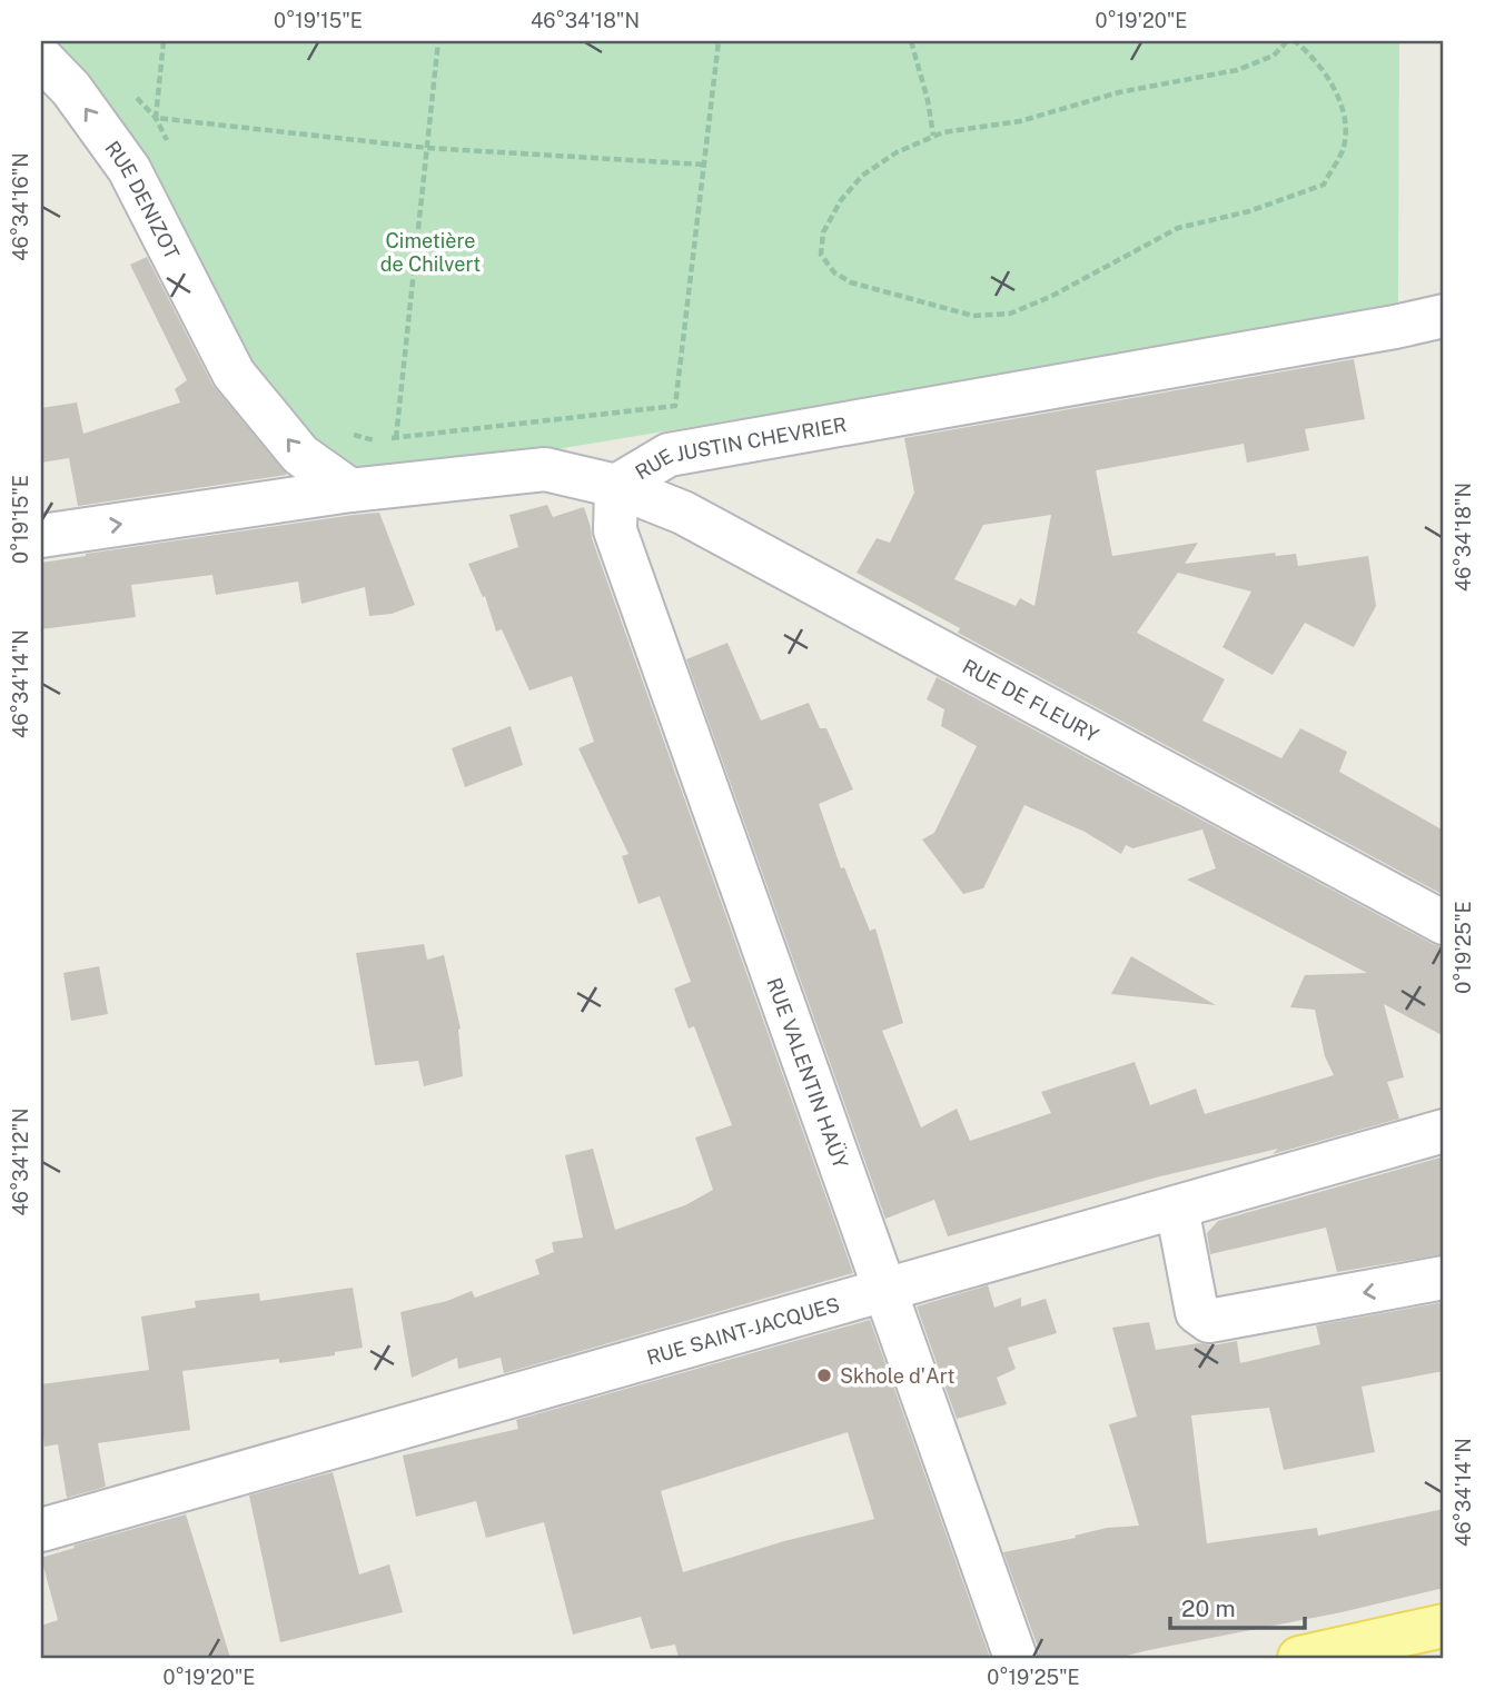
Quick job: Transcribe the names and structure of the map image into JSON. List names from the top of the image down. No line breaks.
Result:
{"streets":{"street":["RUE DENIZOT","RUE JUSTIN CHEVRIER","RUE DE FLEURY","RUE VALENTIN HAÜY","RUE SAINT-JACQUES"]},"crossings":[["RUE DENIZOT","RUE JUSTIN CHEVRIER"],["RUE JUSTIN CHEVRIER","RUE DE FLEURY"],["RUE JUSTIN CHEVRIER","RUE VALENTIN HAÜY"],["RUE DE FLEURY","RUE VALENTIN HAÜY"],["RUE VALENTIN HAÜY","RUE SAINT-JACQUES"]],"one_way":["RUE DENIZOT"],"parks":["Cimetière de Chilvert"],"places":["Skhole d'Art"],"scale_bar":"20 m","coordinates":["0°19'15\"E","46°34'18\"N","0°19'20\"E","46°34'16\"N","46°34'14\"N","0°19'25\"E","46°34'12\"N"]}
